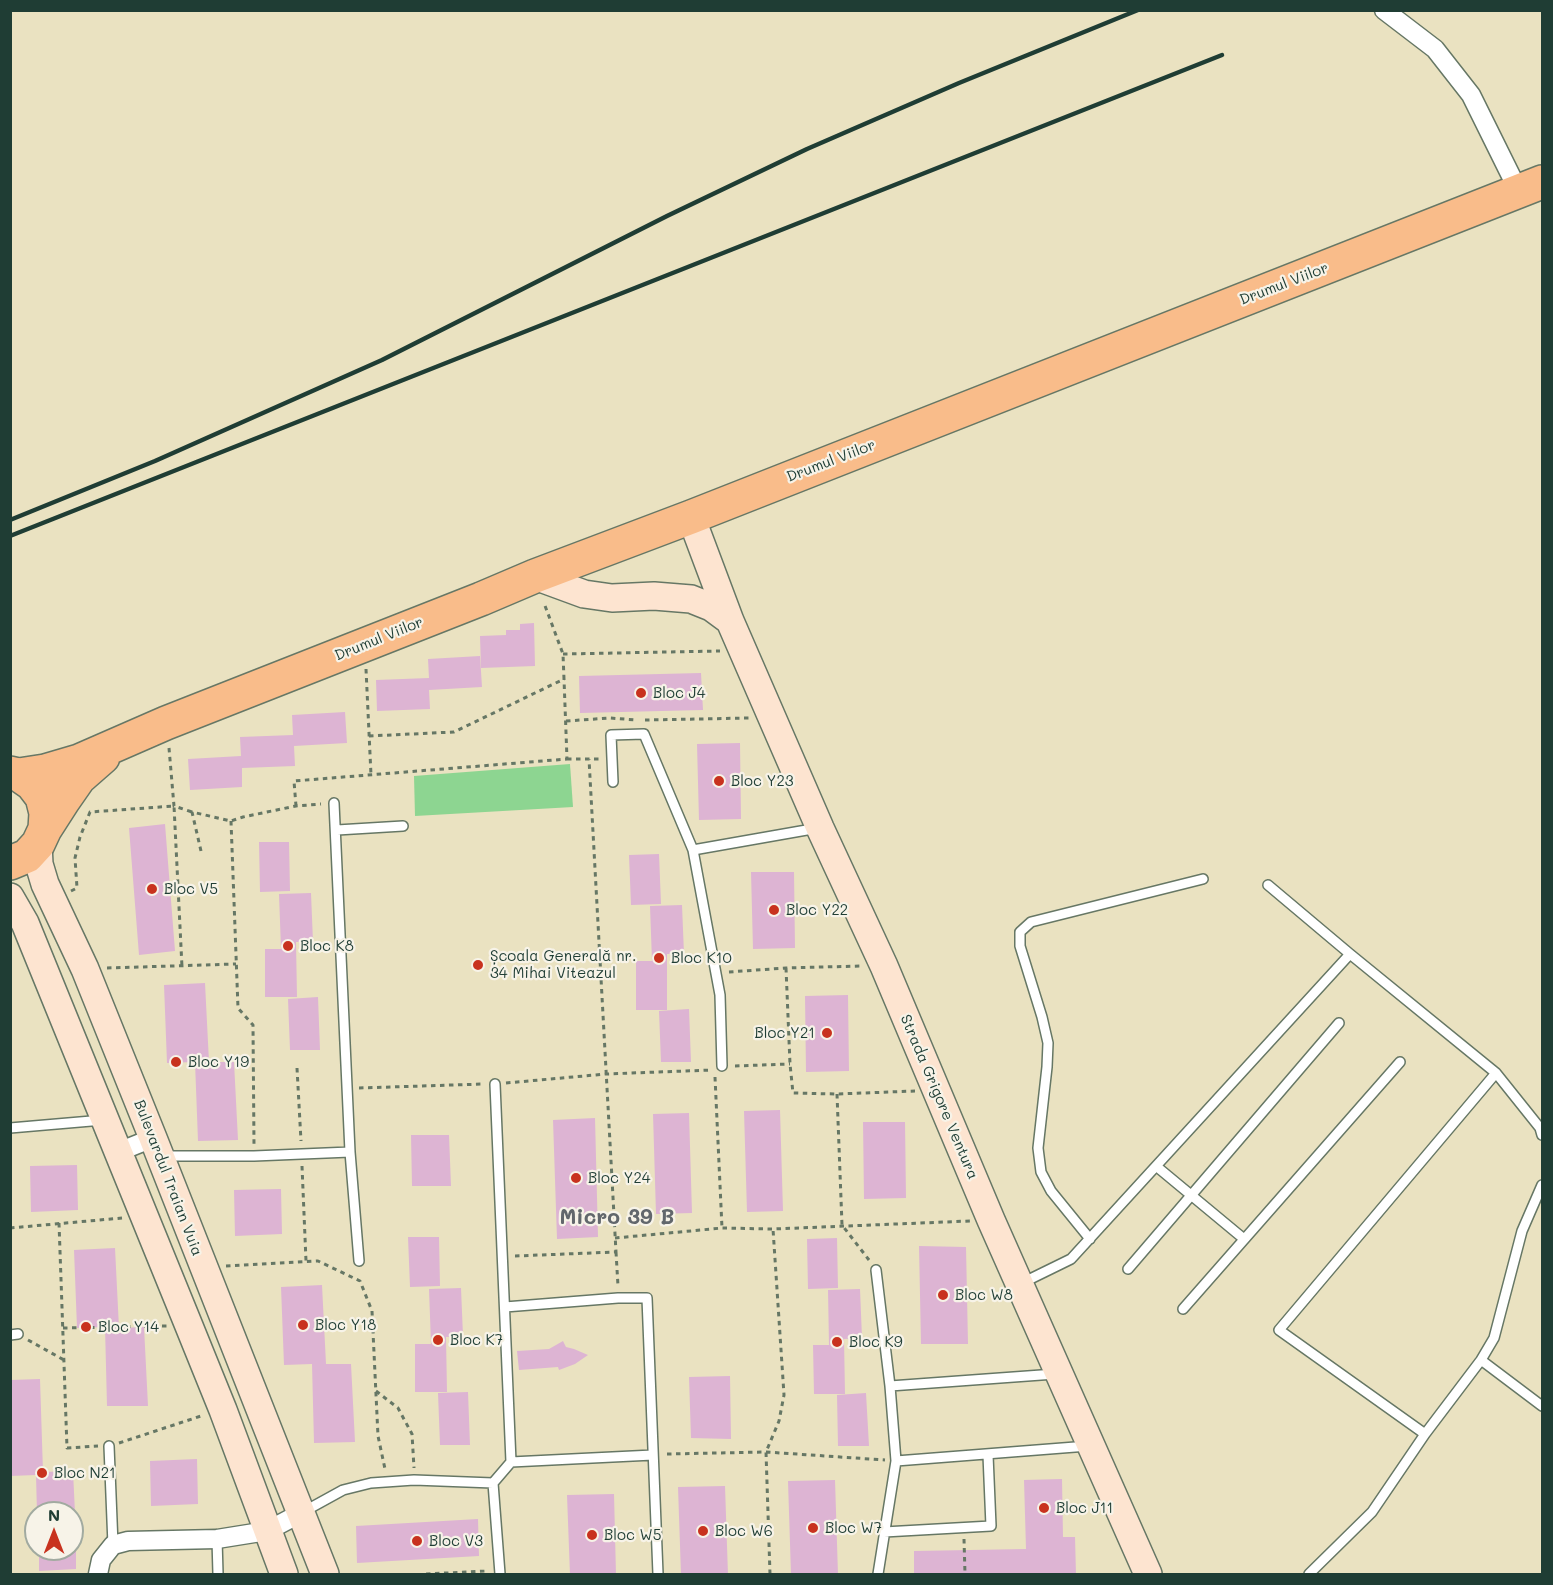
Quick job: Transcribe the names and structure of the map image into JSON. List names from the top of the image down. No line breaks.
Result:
{"streets":{"highway":["Drumul Viilor"],"main road":["Strada Grigore Ventura","Bulevardul Traian Vuia"]},"crossings":[["Drumul Viilor","Strada Grigore Ventura"],["Drumul Viilor","Bulevardul Traian Vuia"]],"districts":["Micro 39 B"],"places":["Bloc J4","Bloc Y23","Bloc V5","Bloc Y22","Bloc K8","Bloc K10","Școala Generală nr. 34 Mihai Viteazul","Bloc Y21","Bloc Y19","Bloc Y24","Bloc W8","Bloc Y18","Bloc Y14","Bloc K7","Bloc K9","Bloc N21","Bloc J11","Bloc W7","Bloc W6","Bloc W5","Bloc V3"],"north":"top"}
